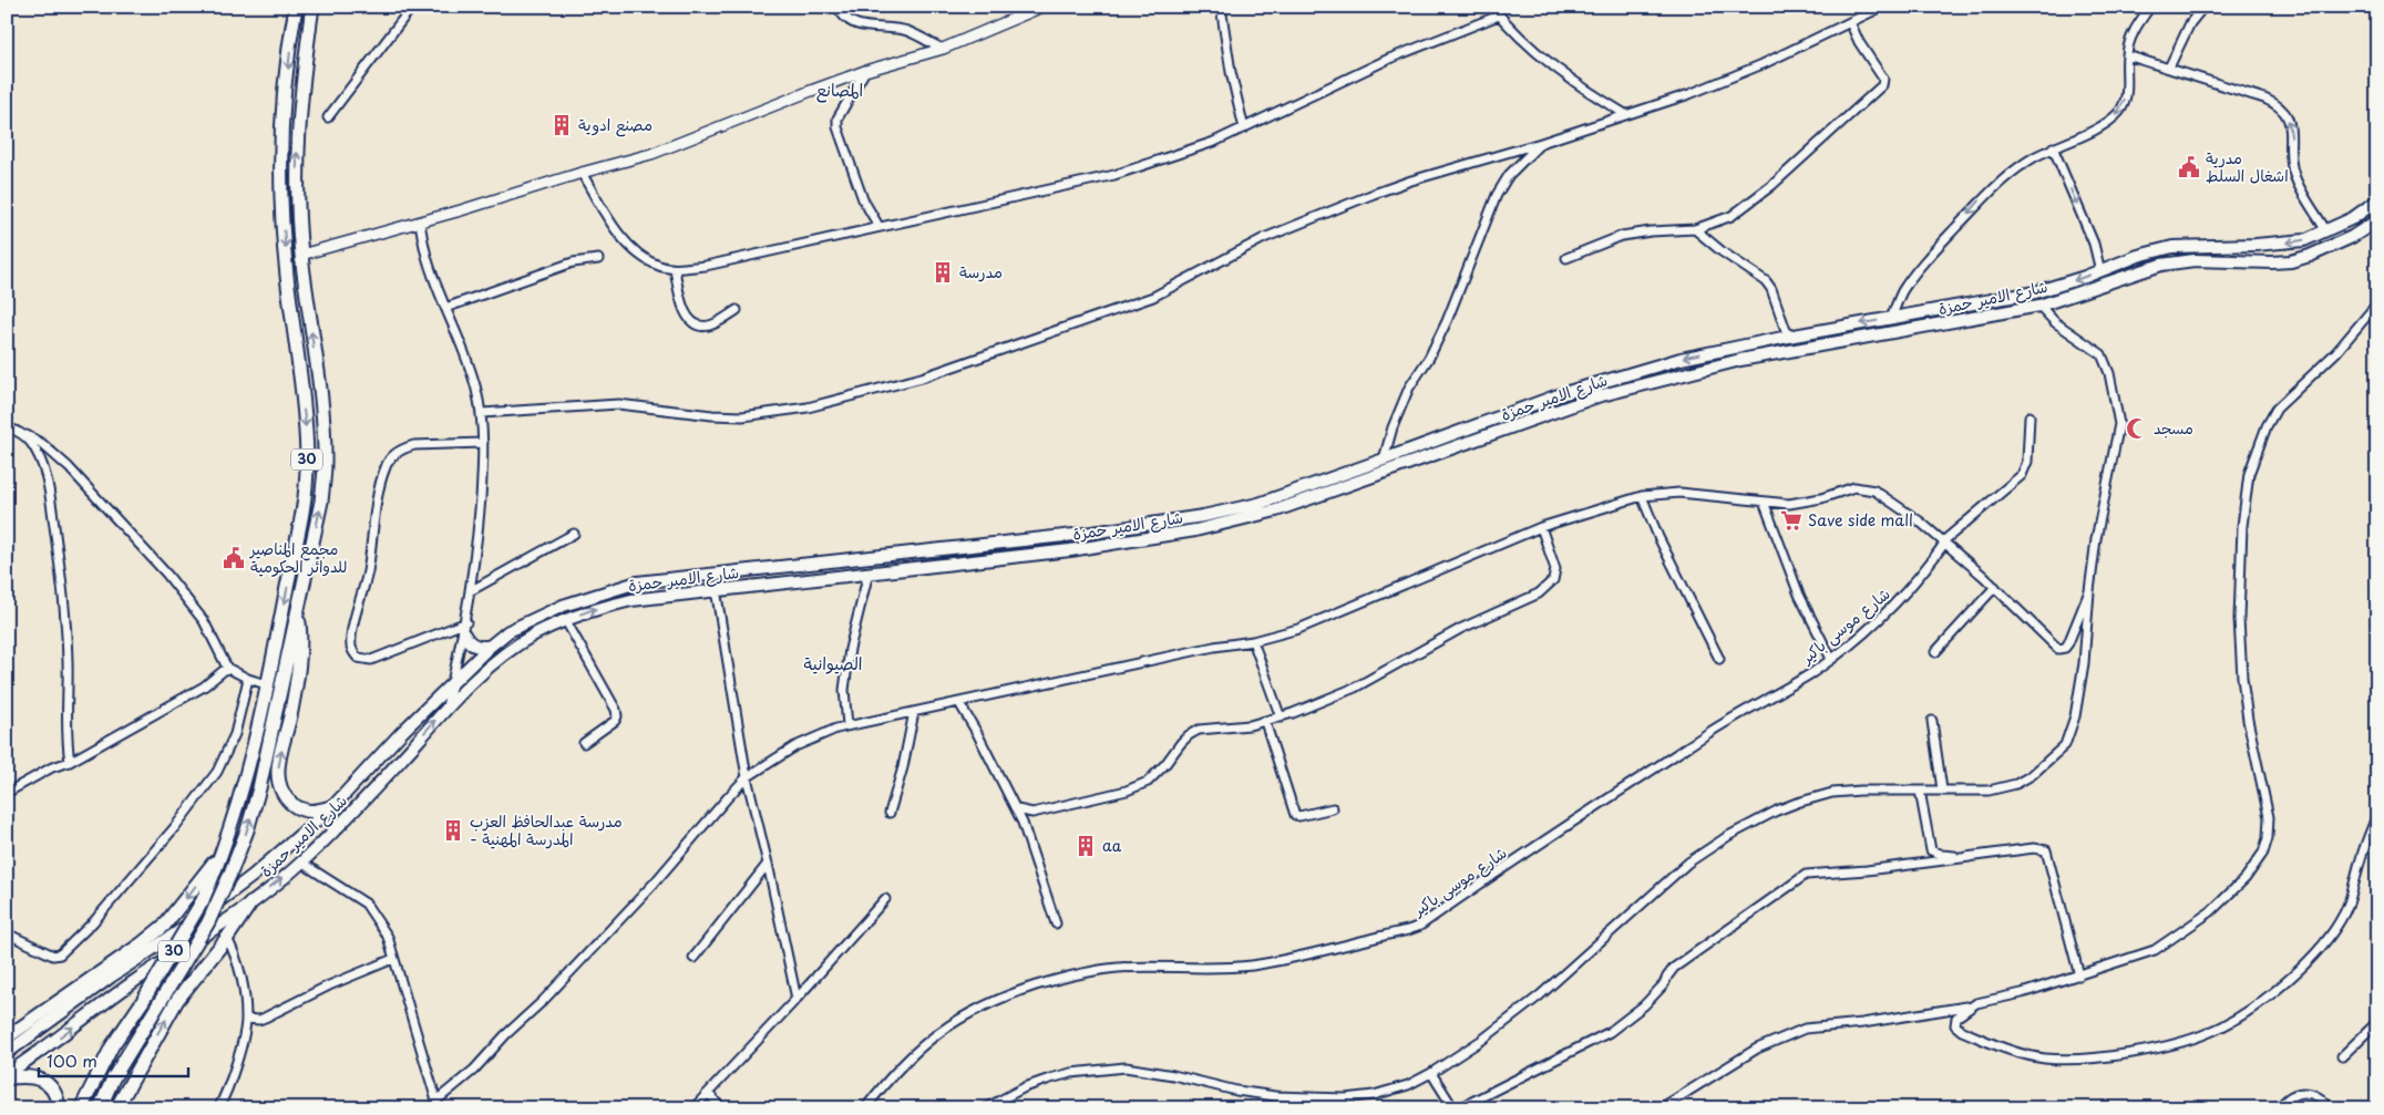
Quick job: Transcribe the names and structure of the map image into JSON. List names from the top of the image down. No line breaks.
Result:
{"streets":{"main road":["شارع الامير حمزة","30"],"street":["شارع موسى باكير"]},"districts":["المصانع","الصيوانية"],"places":{"building":["مصنع ادوية","مدرسة","مدرسة عبدالحافظ العزب - المدرسة المهنية","aa"],"public building":["مدرية اشغال السلط","مجمع المناصير للدوائر الحكومية"],"mosque":["مسجد"],"supermarket":["Save side mall"]},"scale_bar":"100 m"}
